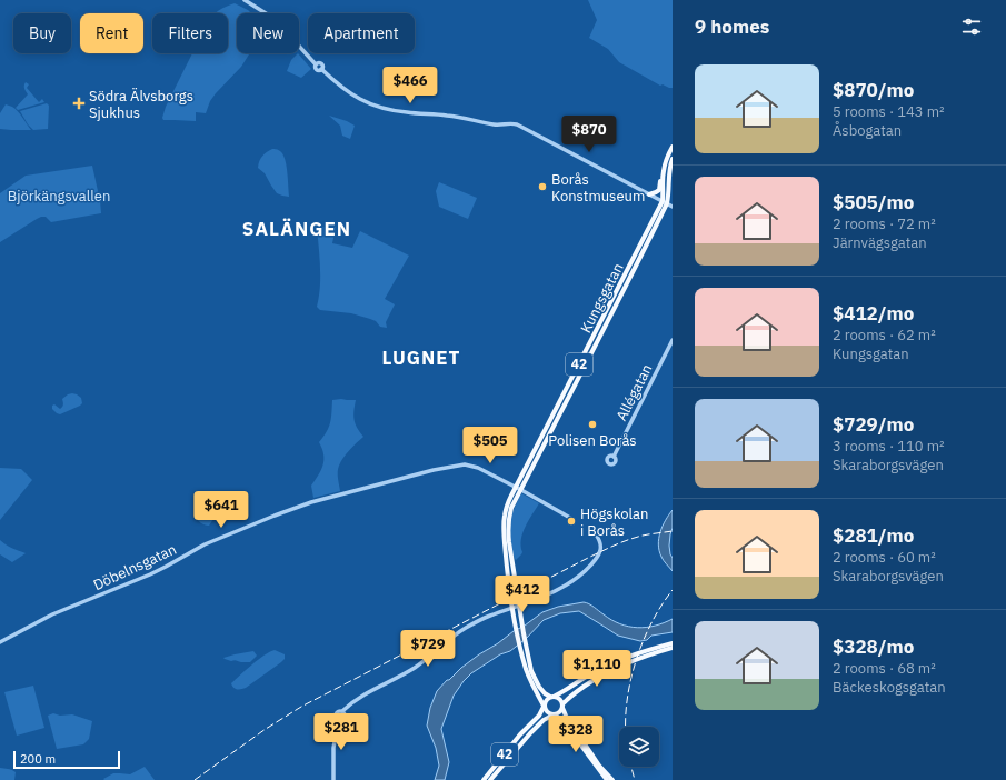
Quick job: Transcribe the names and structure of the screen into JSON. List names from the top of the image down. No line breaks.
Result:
{"streets":{"main road":["Kungsgatan","42"],"street":["Allégatan","Döbelnsgatan"]},"crossings":[["Kungsgatan","42"],["Kungsgatan","Döbelnsgatan"]],"districts":["SALÄNGEN","LUGNET"],"parks":["Björkängsvallen"],"places":{"health":["Södra Älvsborgs Sjukhus"],"other":["Borås Konstmuseum","Polisen Borås","Högskolan i Borås"]},"scale_bar":"200 m","page":{"heading":"9 homes","chip":["Buy","Rent","Filters","New","Apartment"],"list":[{"name":"$870/mo","note":"5 rooms · 143 m² · Åsbogatan"},{"name":"$505/mo","note":"2 rooms · 72 m² · Järnvägsgatan"},{"name":"$412/mo","note":"2 rooms · 62 m² · Kungsgatan"},{"name":"$729/mo","note":"3 rooms · 110 m² · Skaraborgsvägen"},{"name":"$281/mo","note":"2 rooms · 60 m² · Skaraborgsvägen"},{"name":"$328/mo","note":"2 rooms · 68 m² · Bäckeskogsgatan"}],"price":["$466","$870","$505","$641","$412","$729","$1,110","$281","$328"],"scale":"200 m"}}
